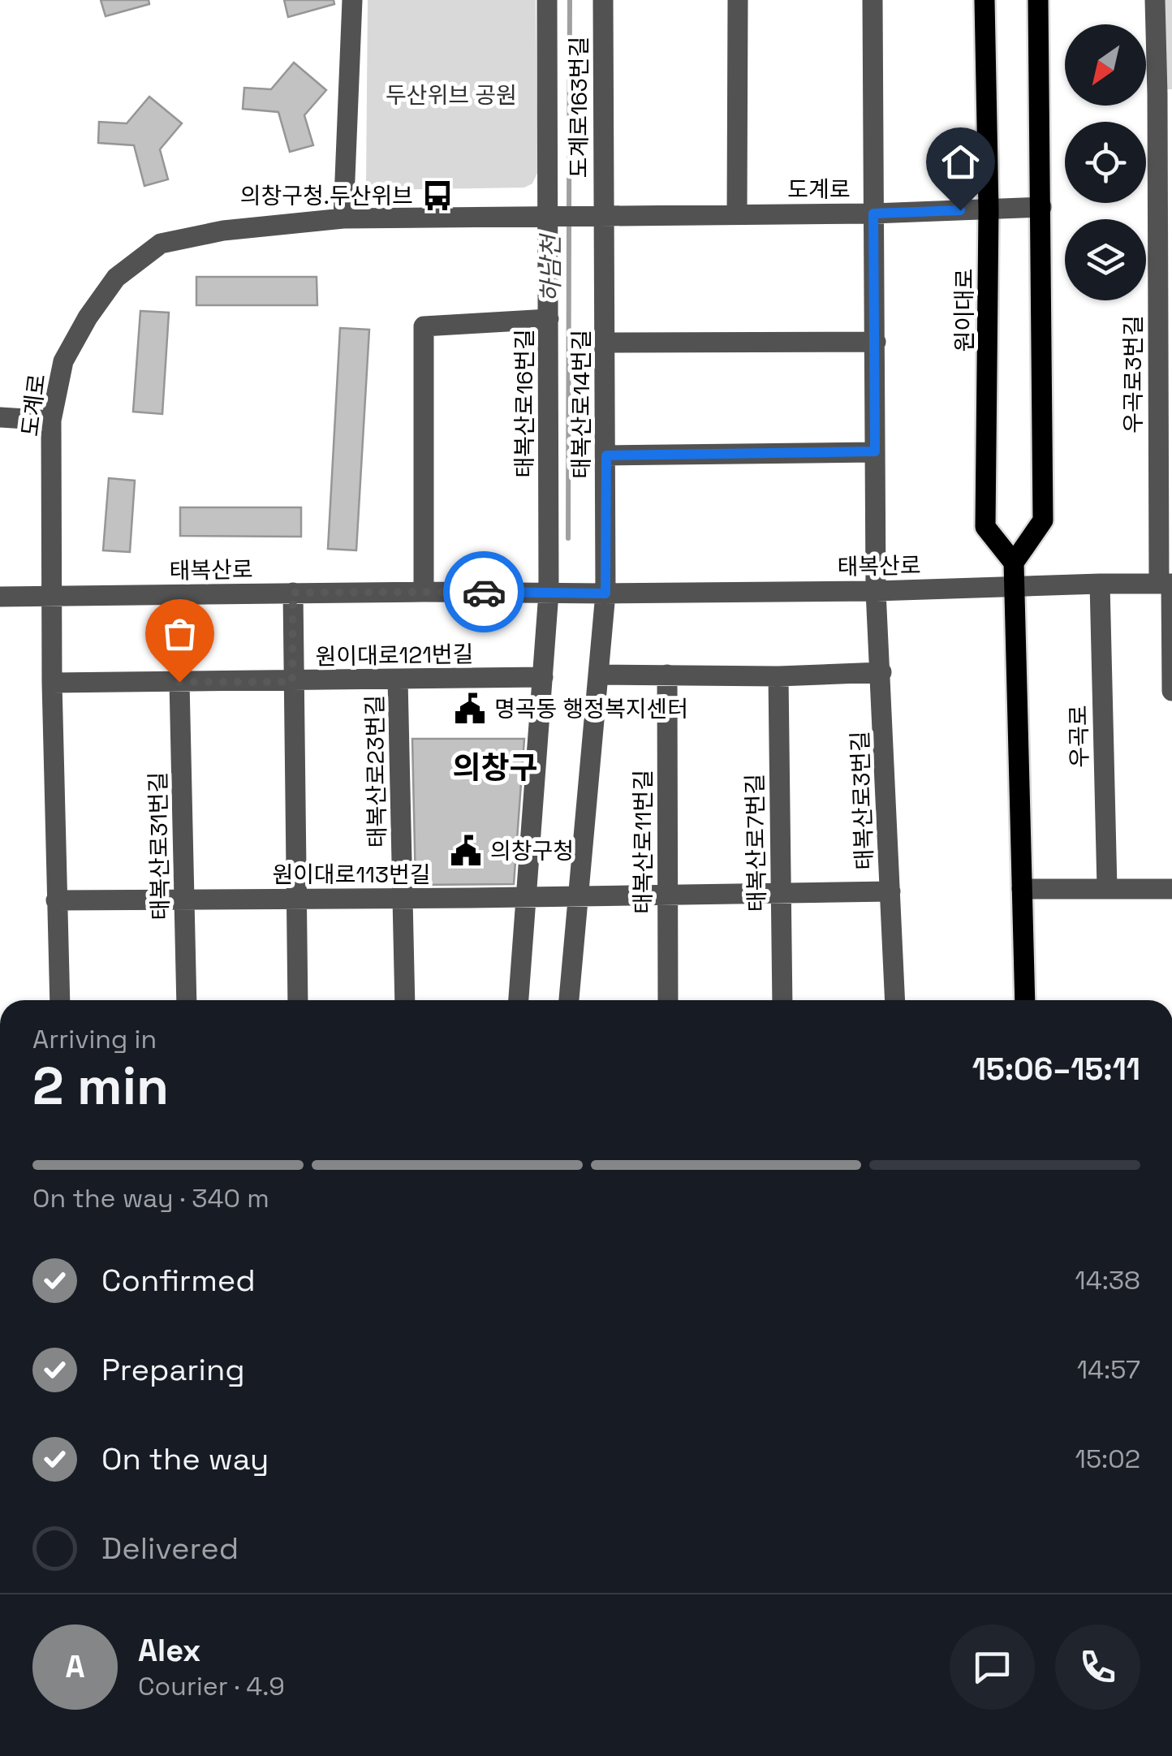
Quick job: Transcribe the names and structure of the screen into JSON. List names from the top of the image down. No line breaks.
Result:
{"streets":{"main road":["원이대로"],"street":["도계로163번길","도계로","우곡로3번길","태복산로16번길","태복산로14번길","태복산로","원이대로121번길","우곡로","태복산로23번길","태복산로3번길","태복산로11번길","태복산로7번길","태복산로31번길","원이대로113번길"]},"crossings":[["도계로163번길","도계로"],["도계로163번길","태복산로14번길"],["도계로","원이대로"],["도계로","태복산로16번길"],["도계로","태복산로14번길"],["도계로","태복산로"],["도계로","원이대로121번길"],["도계로","태복산로3번길"],["도계로","원이대로113번길"],["태복산로16번길","태복산로"],["태복산로16번길","원이대로121번길"],["태복산로16번길","원이대로113번길"],["태복산로14번길","태복산로"],["태복산로14번길","원이대로113번길"],["태복산로","태복산로3번길"],["원이대로121번길","태복산로23번길"],["원이대로121번길","태복산로31번길"],["태복산로23번길","원이대로113번길"],["태복산로3번길","원이대로113번길"],["태복산로11번길","원이대로113번길"],["태복산로7번길","원이대로113번길"],["태복산로31번길","원이대로113번길"]],"districts":["의창구"],"water":["하남천"],"parks":["두산위브 공원"],"places":{"bus stop":["의창구청.두산위브"],"public building":["명곡동 행정복지센터","의창구청"]},"north":"bottom left","page":{"heading":["2 min","Arriving in","15:06–15:11"],"panel":["Alex","Courier · 4.9"],"bar":"On the way · 340 m","list":[["Confirmed","14:38"],["Preparing","14:57"],["On the way","15:02"],"Delivered"],"round":"A"}}
